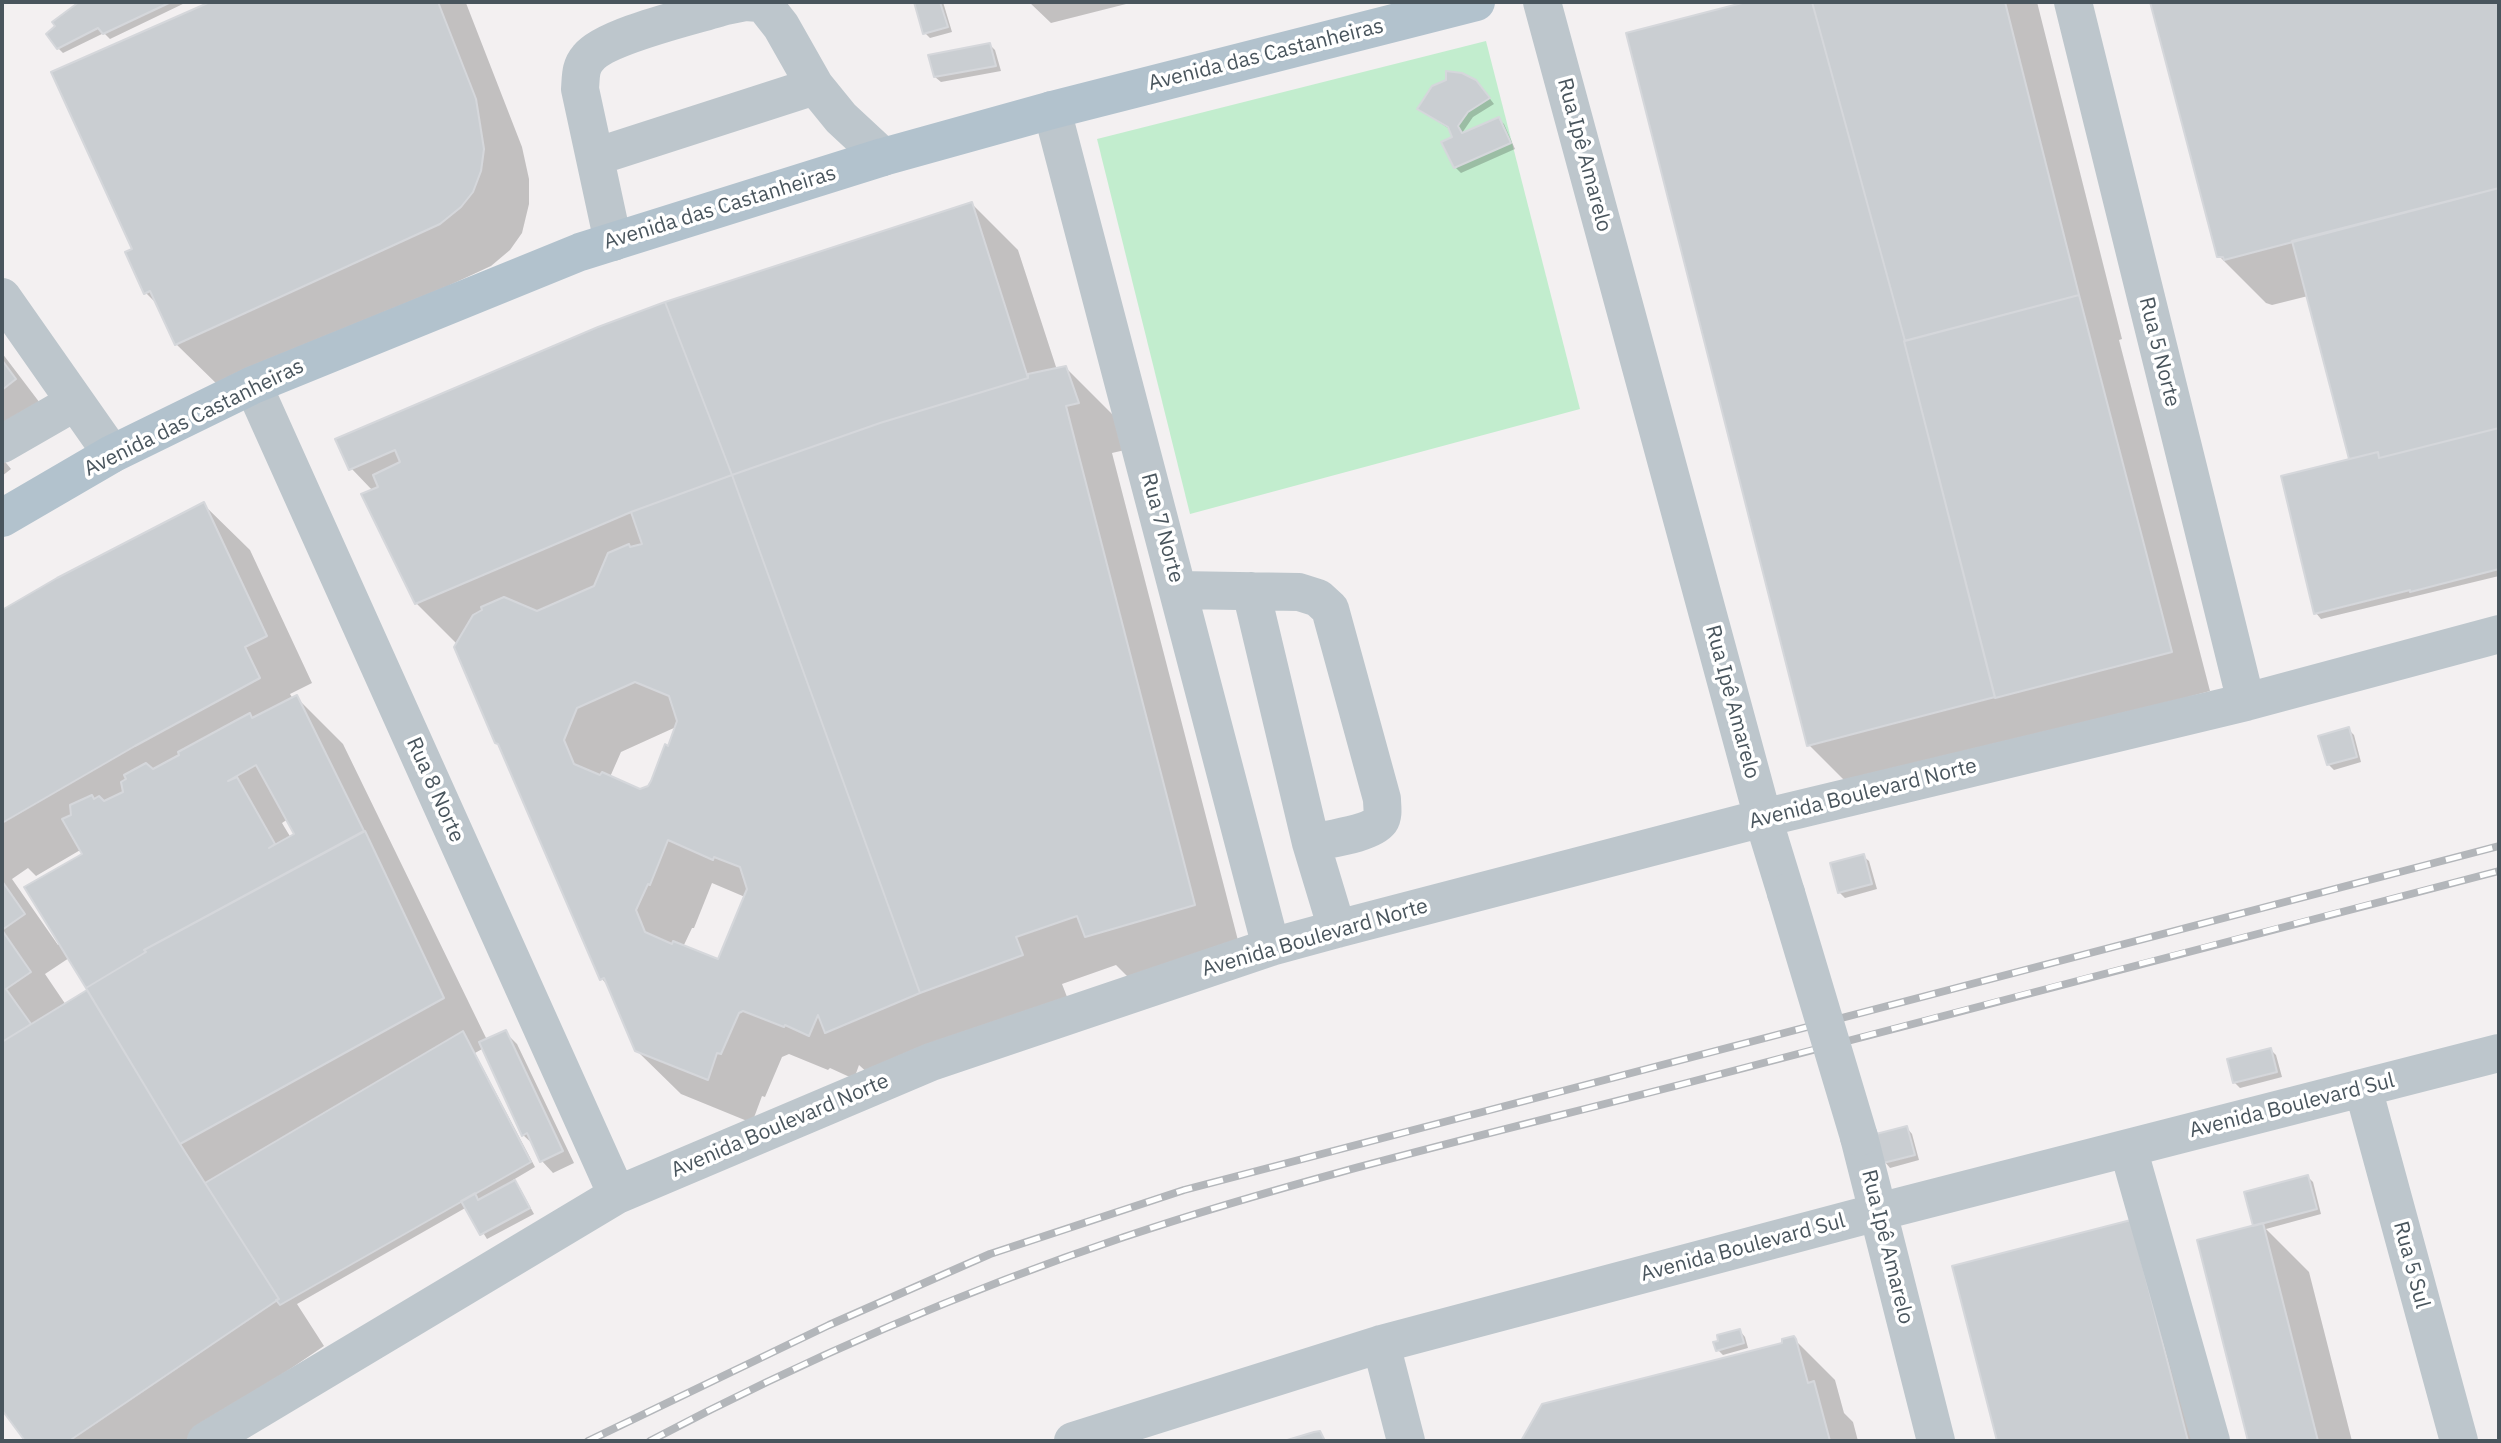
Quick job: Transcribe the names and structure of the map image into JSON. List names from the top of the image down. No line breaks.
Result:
{"streets":{"main road":["Avenida das Castanheiras"],"street":["Rua Ipê Amarelo","Rua 5 Norte","Rua 7 Norte","Rua 8 Norte","Avenida Boulevard Norte","Avenida Boulevard Sul","Rua 5 Sul"]},"crossings":[["Avenida das Castanheiras","Rua 7 Norte"],["Avenida das Castanheiras","Rua 8 Norte"],["Rua Ipê Amarelo","Avenida Boulevard Norte"],["Rua Ipê Amarelo","Avenida Boulevard Sul"],["Rua 5 Norte","Avenida Boulevard Norte"],["Rua 7 Norte","Avenida Boulevard Norte"],["Rua 8 Norte","Avenida Boulevard Norte"],["Avenida Boulevard Sul","Rua 5 Sul"]]}
